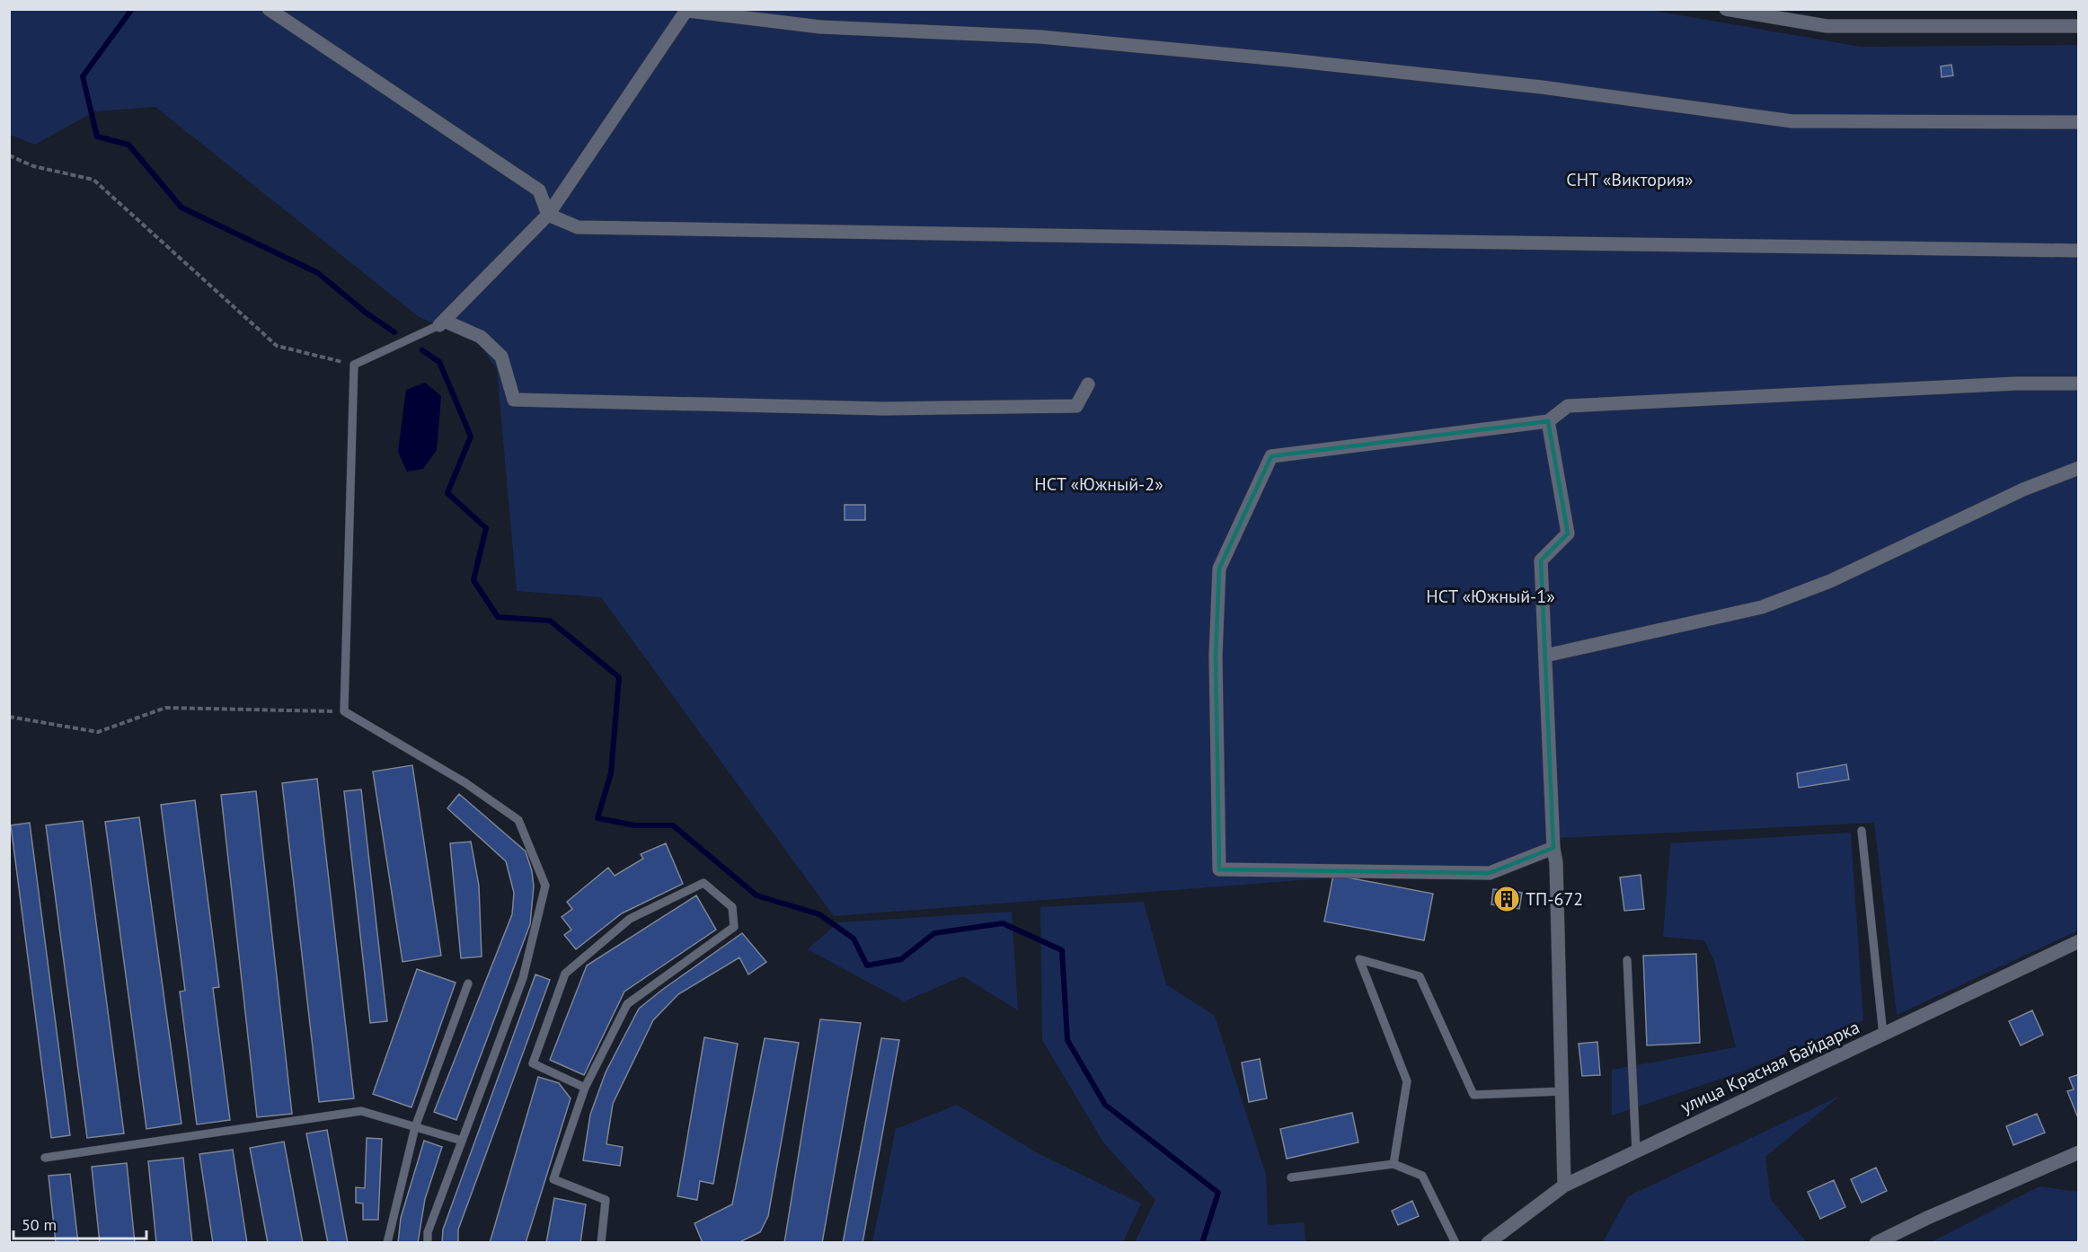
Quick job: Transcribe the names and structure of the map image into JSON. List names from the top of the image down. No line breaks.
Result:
{"streets":{"street":["улица Красная Байдарка"]},"parks":["СНТ «Виктория»","НСТ «Южный-2»","НСТ «Южный-1»"],"places":{"building":["ТП-672"]},"scale_bar":"50 m"}
